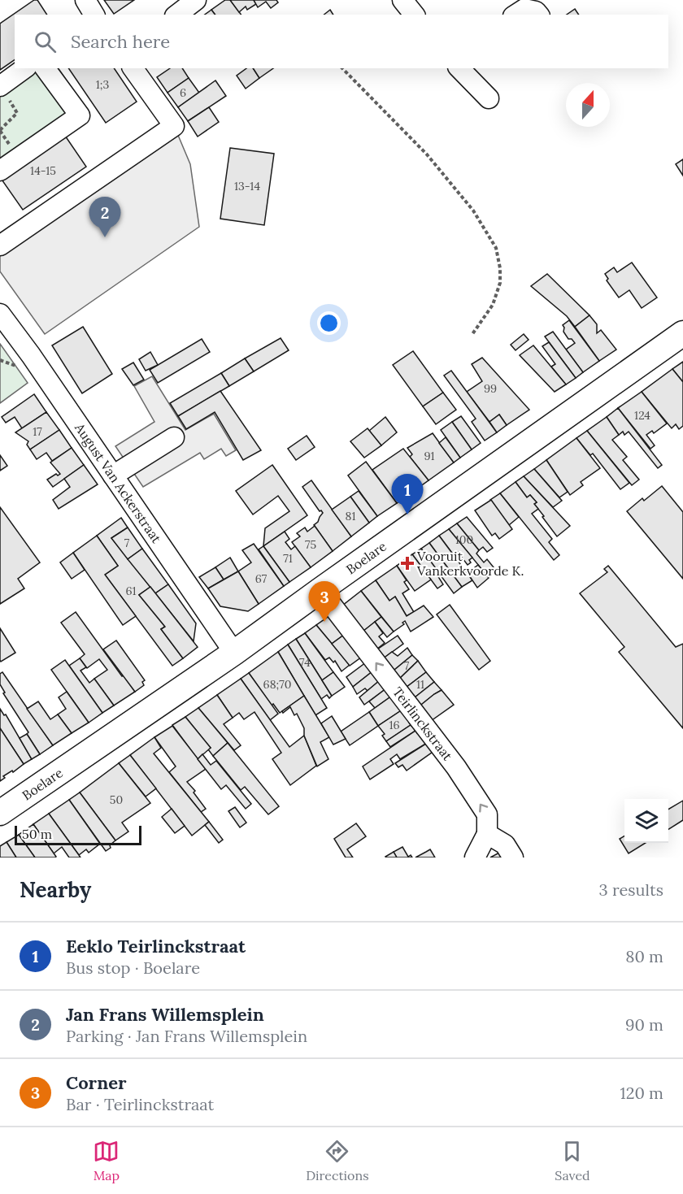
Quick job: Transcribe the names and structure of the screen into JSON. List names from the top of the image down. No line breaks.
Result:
{"streets":{"main road":["Boelare"],"street":["August Van Ackerstraat","Teirlinckstraat"]},"crossings":[["August Van Ackerstraat","Boelare"],["Boelare","Teirlinckstraat"]],"one_way":["Teirlinckstraat"],"places":{"health":["Vooruit Vankerkvoorde K."]},"house_numbers":["1;3","6","14-15","13-14","99","124","17","91","81","100","7","75","71","67","61","74","7","68;70","11","16","50"],"scale_bar":"50 m","north":"top","page":{"search":"Search here","pins":["2","1","3"],"scale":"50 m","heading":["Nearby","3 results"],"list":[{"mark":"1","name":"Eeklo Teirlinckstraat","note":"Bus stop · Boelare","value":"80 m"},{"mark":"2","name":"Jan Frans Willemsplein","note":"Parking · Jan Frans Willemsplein","value":"90 m"},{"mark":"3","name":"Corner","note":"Bar · Teirlinckstraat","value":"120 m"}],"nav":["Map","Directions","Saved"]}}
